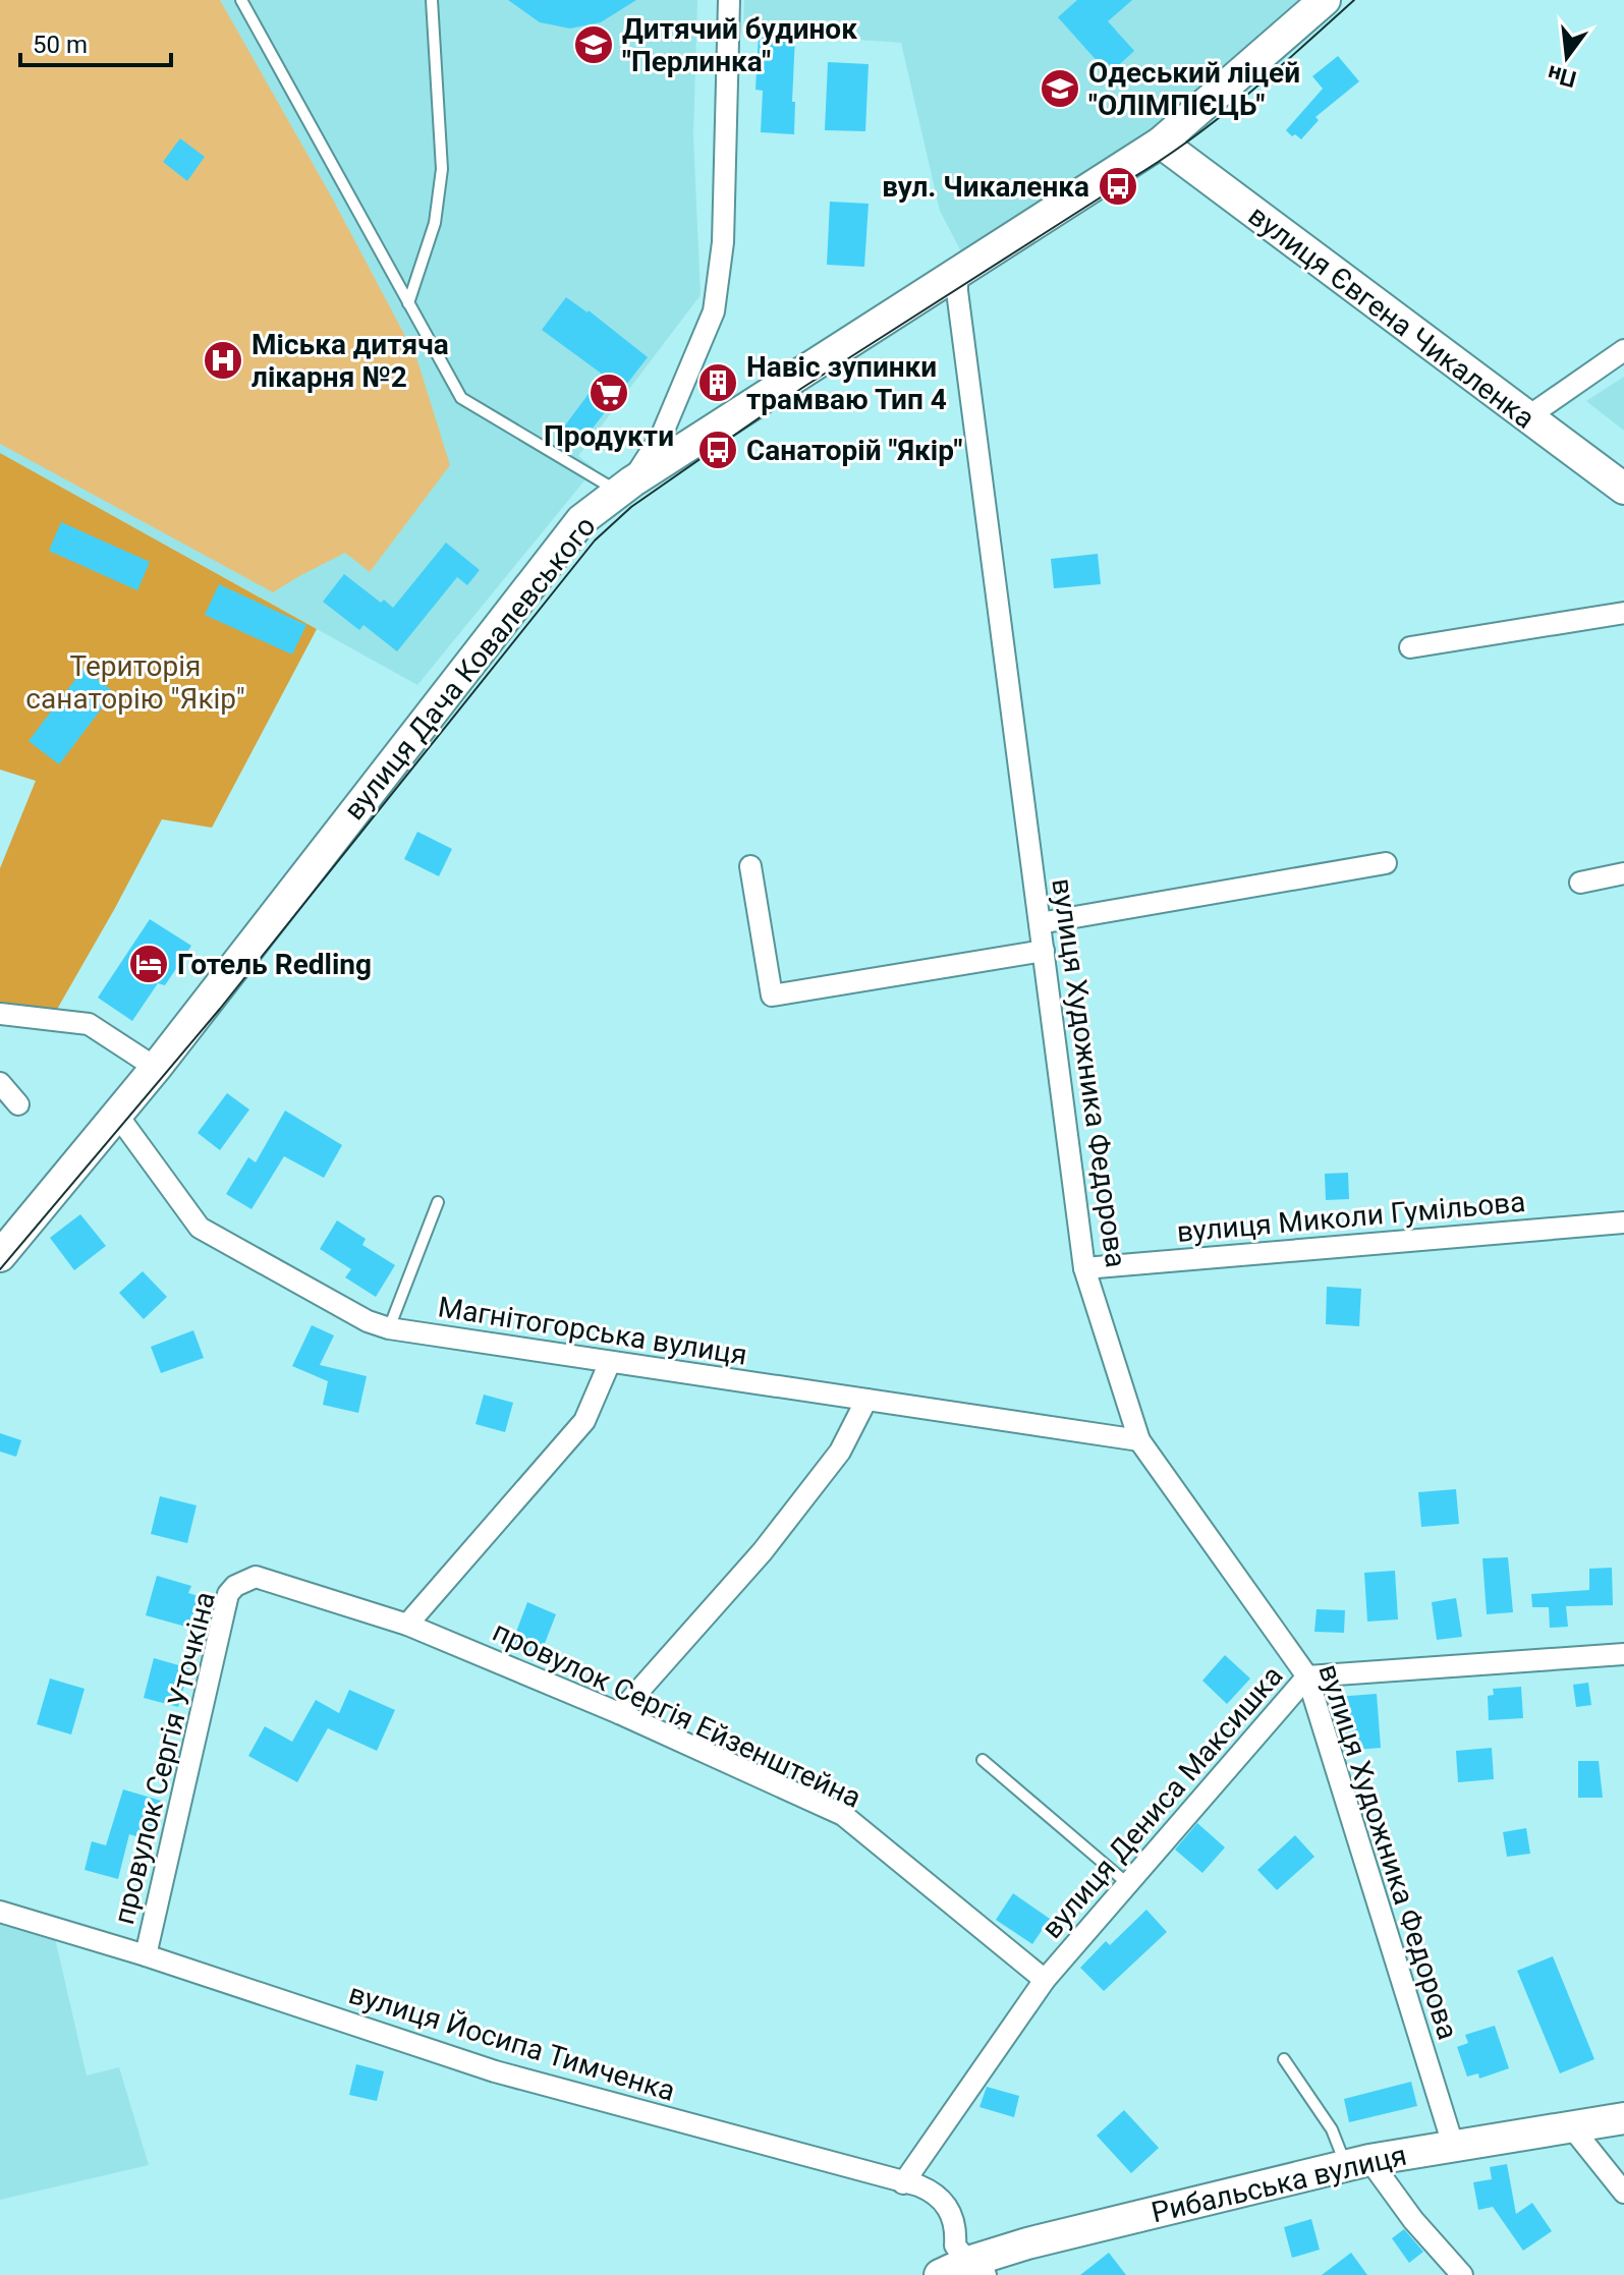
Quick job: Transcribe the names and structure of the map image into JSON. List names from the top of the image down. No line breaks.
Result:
{"streets":{"street":["вулиця Євгена Чикаленка","вулиця Дача Ковалевського","вулиця Художника Федорова","вулиця Миколи Гумільова","Магнітогорська вулиця","провулок Сергія Ейзенштейна","провулок Сергія Уточкіна","вулиця Дениса Максишка","вулиця Йосипа Тимченка","Рибальська вулиця"]},"crossings":[["вулиця Євгена Чикаленка","вулиця Дача Ковалевського"],["вулиця Дача Ковалевського","вулиця Художника Федорова"],["вулиця Дача Ковалевського","Магнітогорська вулиця"],["вулиця Художника Федорова","вулиця Миколи Гумільова"],["вулиця Художника Федорова","Магнітогорська вулиця"],["вулиця Художника Федорова","вулиця Дениса Максишка"],["вулиця Художника Федорова","Рибальська вулиця"],["провулок Сергія Ейзенштейна","провулок Сергія Уточкіна"],["провулок Сергія Ейзенштейна","вулиця Дениса Максишка"],["провулок Сергія Уточкіна","вулиця Йосипа Тимченка"],["вулиця Дениса Максишка","вулиця Йосипа Тимченка"],["вулиця Йосипа Тимченка","Рибальська вулиця"]],"parks":["Територія санаторію \"Якір\""],"places":{"school or university":["Дитячий будинок \"Перлинка\"","Одеський ліцей \"ОЛІМПІЄЦЬ\""],"bus stop":["вул. Чикаленка","Санаторій \"Якір\""],"hospital":["Міська дитяча лікарня №2"],"building":["Навіс зупинки трамваю Тип 4"],"supermarket":["Продукти"],"hotel":["Готель Redling"]},"scale_bar":"50 m","north":"bottom"}
